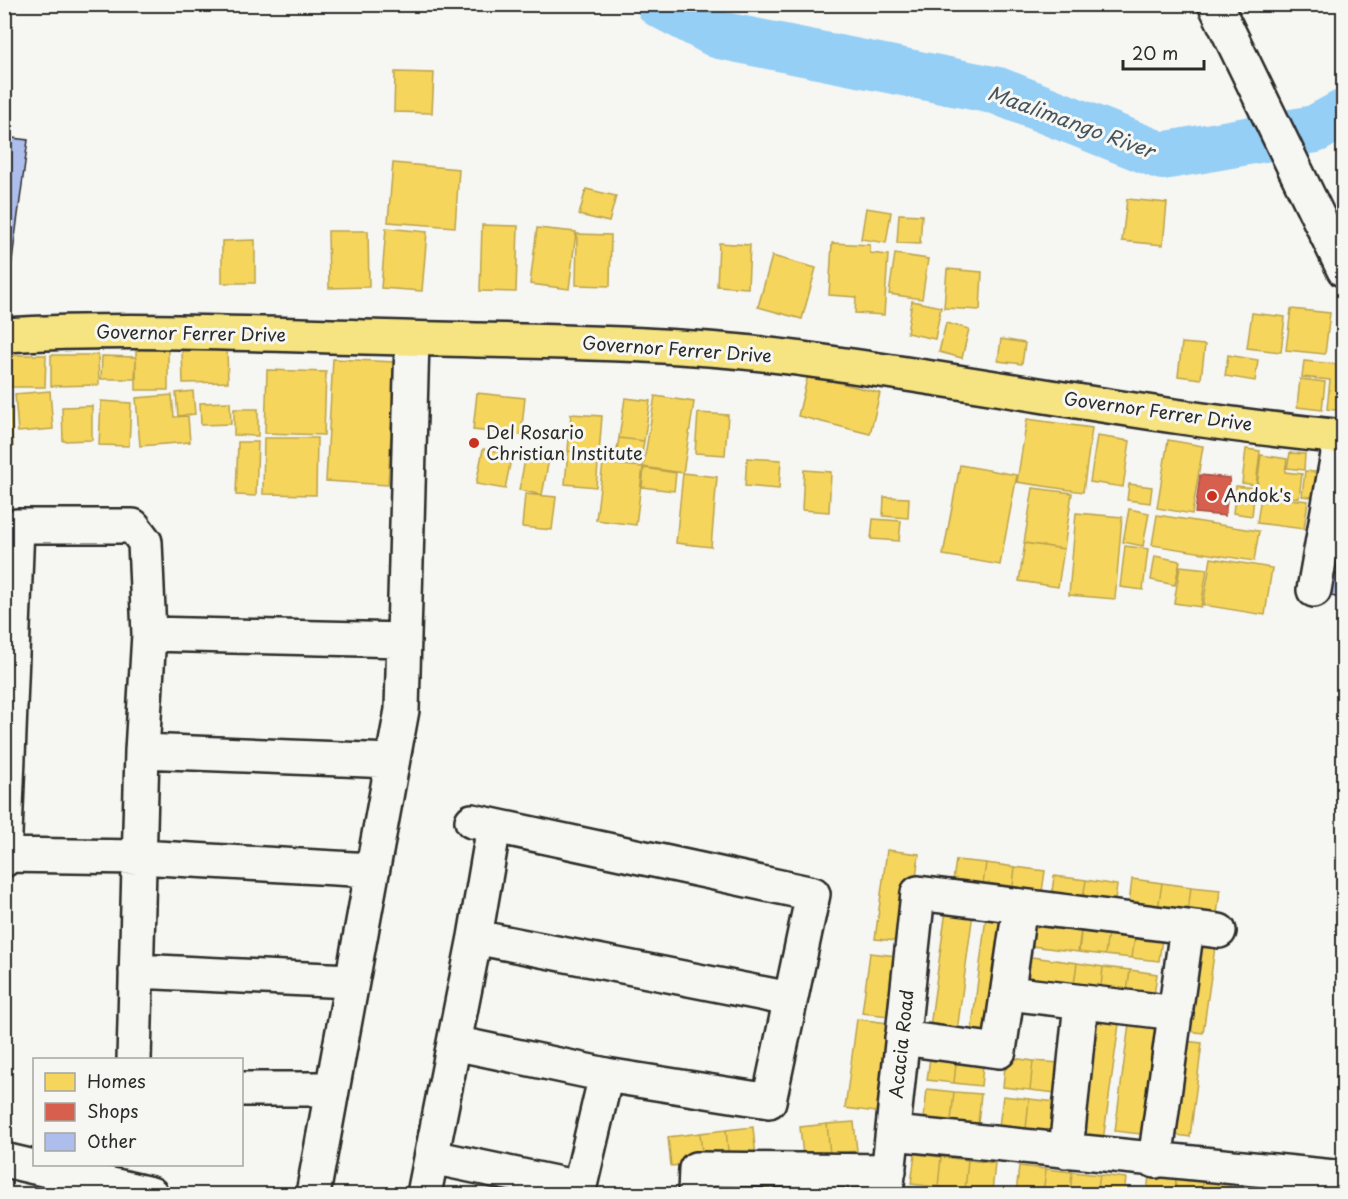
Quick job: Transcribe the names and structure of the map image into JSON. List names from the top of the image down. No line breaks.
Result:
{"streets":{"main road":["Governor Ferrer Drive"],"street":["Acacia Road"]},"water":["Maalimango River"],"places":["Del Rosario Christian Institute","Andok's"],"legend":["Homes","Shops","Other"],"scale_bar":"20 m"}
